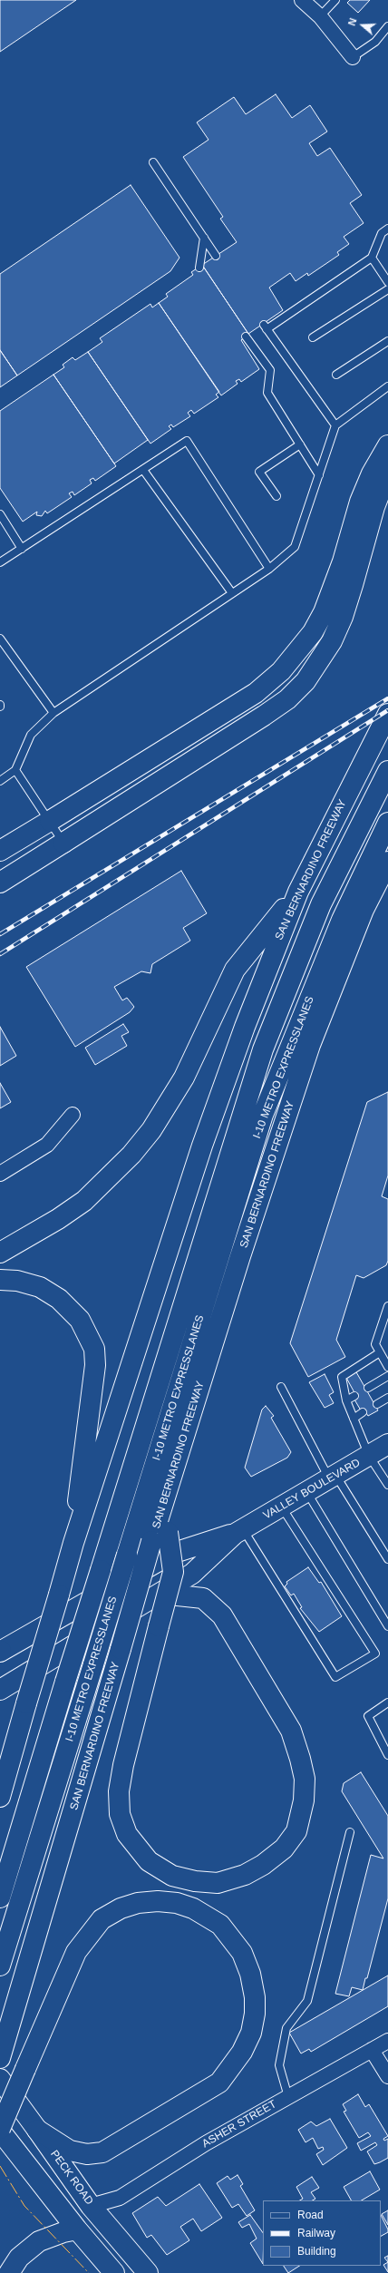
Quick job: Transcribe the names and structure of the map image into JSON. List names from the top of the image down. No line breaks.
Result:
{"streets":{"main road":["SAN BERNARDINO FREEWAY","I-10 METRO EXPRESSLANES","VALLEY BOULEVARD","PECK ROAD"],"street":["ASHER STREET"]},"crossings":[["ASHER STREET","PECK ROAD"]],"legend":["Road","Railway","Building"],"north":"left"}
